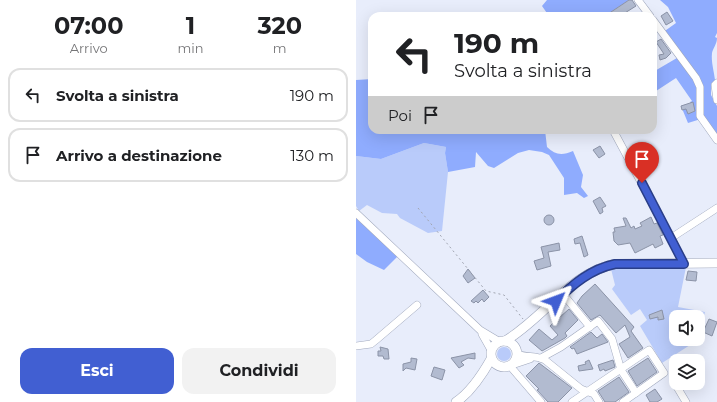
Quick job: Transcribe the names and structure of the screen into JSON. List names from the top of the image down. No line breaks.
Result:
{"page":{"eta":["07:00","Arrivo","1","min","320","m"],"turn":["190 m","Svolta a sinistra"],"list":[{"name":"Svolta a sinistra","value":"190 m"},{"name":"Arrivo a destinazione","value":"130 m"}],"then":"Poi","buttons":["Esci","Condividi"]}}
